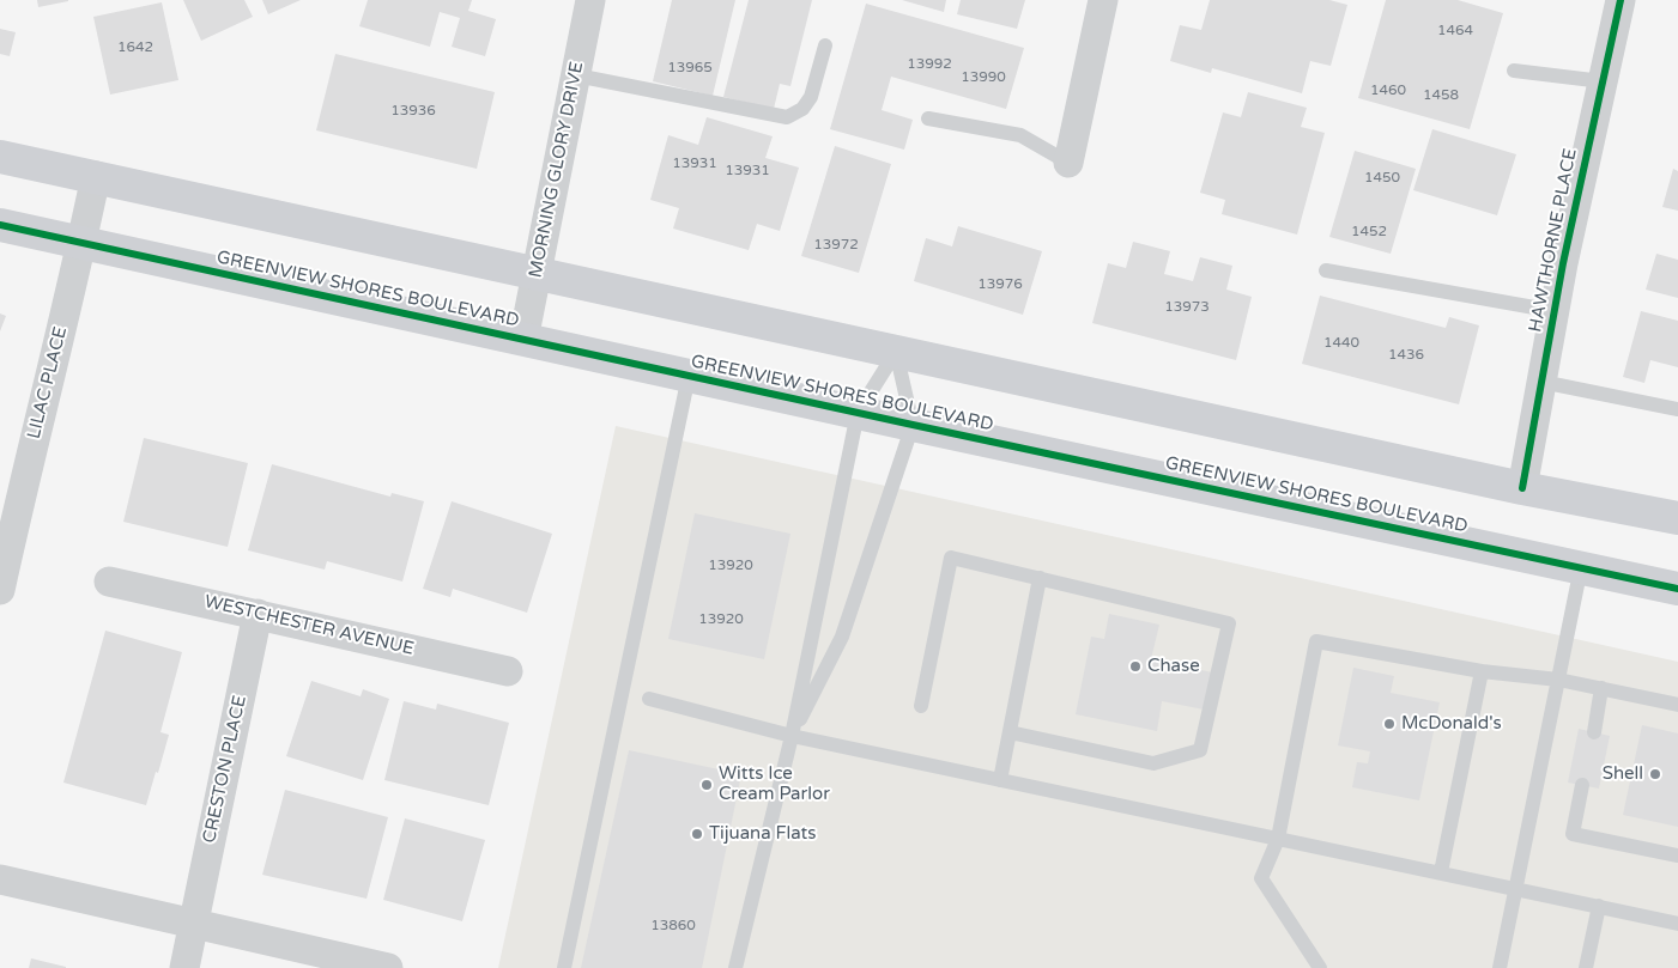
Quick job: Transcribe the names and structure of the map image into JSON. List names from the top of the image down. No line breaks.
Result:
{"streets":{"street":["MORNING GLORY DRIVE","HAWTHORNE PLACE","GREENVIEW SHORES BOULEVARD","LILAC PLACE","WESTCHESTER AVENUE","CRESTON PLACE"]},"crossings":[["MORNING GLORY DRIVE","GREENVIEW SHORES BOULEVARD"],["GREENVIEW SHORES BOULEVARD","LILAC PLACE"],["WESTCHESTER AVENUE","CRESTON PLACE"]],"places":["Chase","McDonald's","Shell","Witts Ice Cream Parlor","Tijuana Flats"],"house_numbers":["1464","1642","13992","13965","13990","1460","1458","13936","13931","13931","1450","1452","13972","13976","13973","1440","1436","13920","13920","13860"]}
